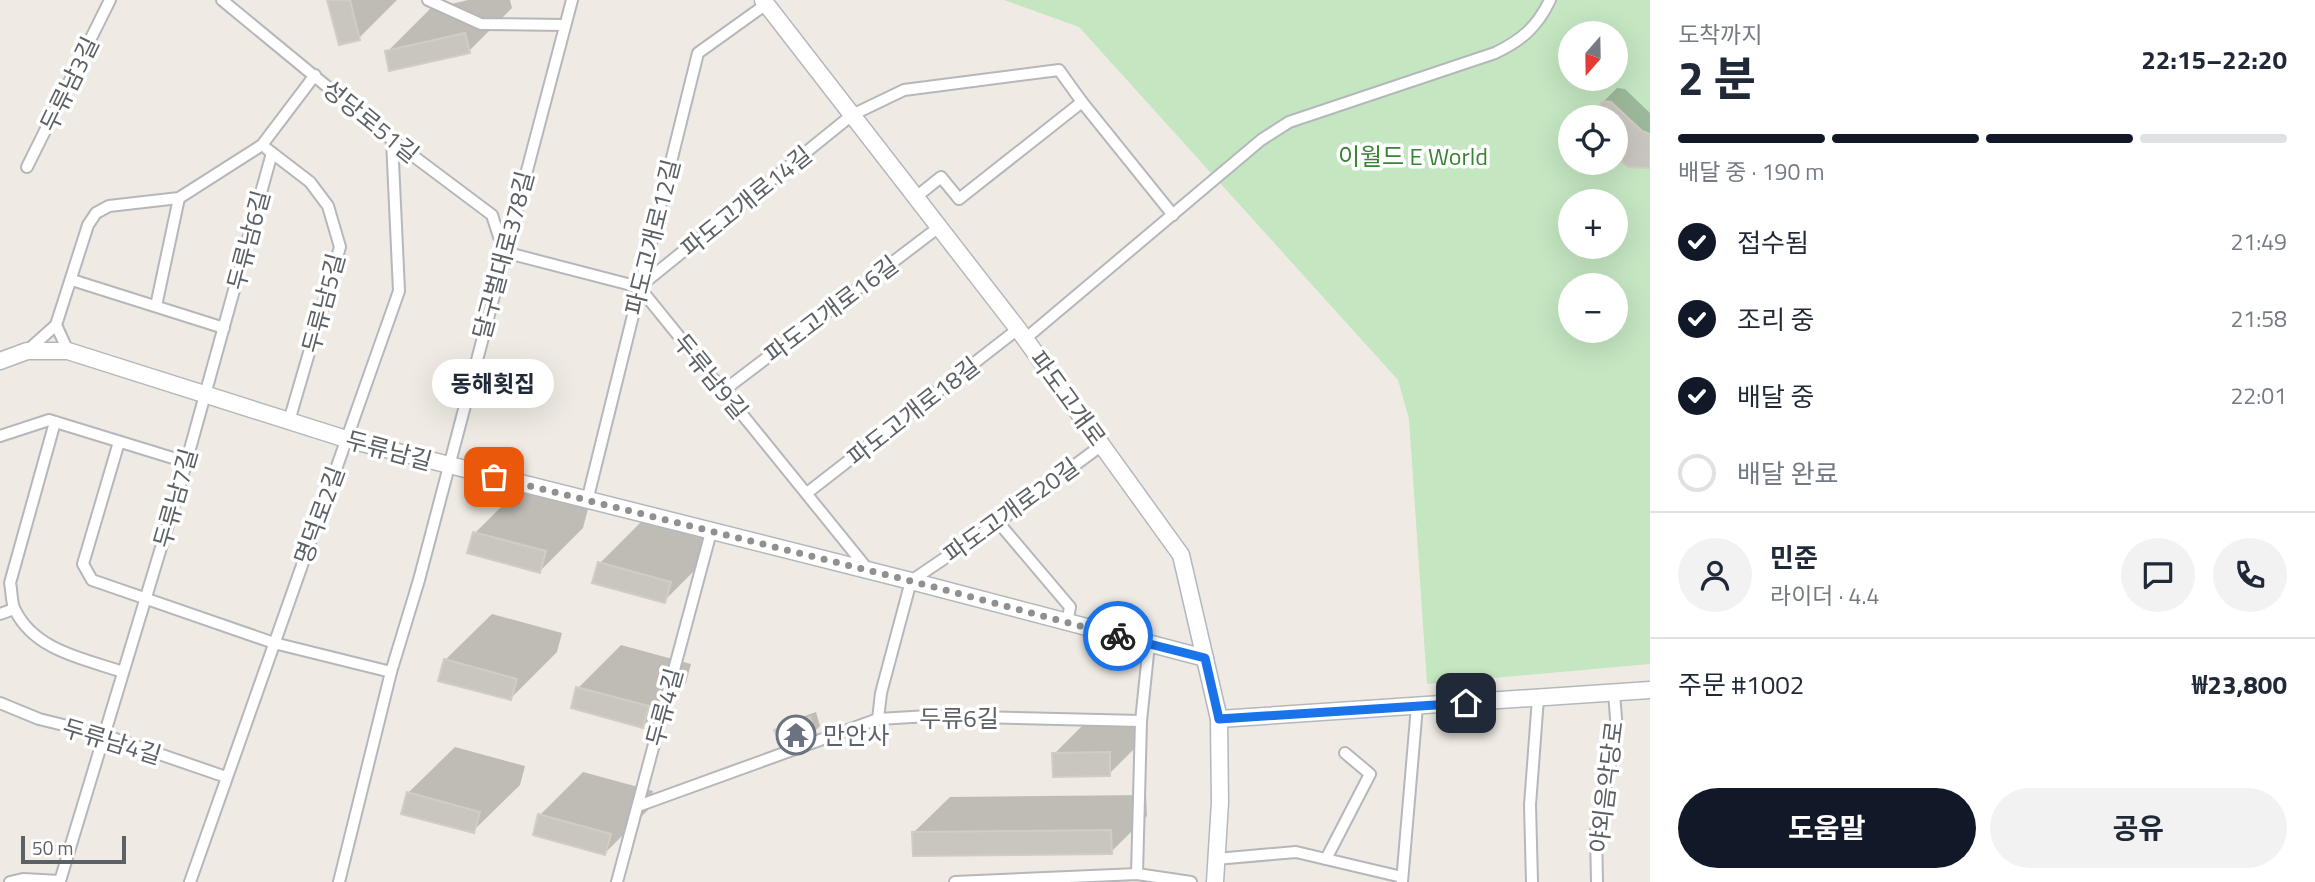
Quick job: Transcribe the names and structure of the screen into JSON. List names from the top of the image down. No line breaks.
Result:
{"streets":{"street":["두류남3길","성당로51길","파도고개로14길","파도고개로12길","두류남6길","달구벌대로378길","두류남5길","파도고개로16길","두류남9길","파도고개로","파도고개로18길","두류남길","두류남7길","파도고개로20길","명덕로2길","두류4길","두류6길","두류남4길","야외음악당로"]},"crossings":[["성당로51길","달구벌대로378길"],["성당로51길","명덕로2길"],["파도고개로14길","파도고개로12길"],["파도고개로14길","두류남9길"],["파도고개로14길","파도고개로"],["파도고개로12길","두류남9길"],["파도고개로12길","파도고개로"],["파도고개로12길","두류남길"],["두류남6길","두류남5길"],["두류남6길","두류남길"],["두류남6길","두류남7길"],["달구벌대로378길","두류남길"],["두류남5길","두류남길"],["파도고개로16길","두류남9길"],["파도고개로16길","파도고개로"],["두류남9길","파도고개로18길"],["두류남9길","두류남길"],["파도고개로","파도고개로18길"],["파도고개로","두류남길"],["파도고개로","파도고개로20길"],["파도고개로","야외음악당로"],["두류남길","두류남7길"],["두류남길","파도고개로20길"],["두류남길","명덕로2길"],["두류남길","두류4길"],["두류남7길","두류남4길"],["명덕로2길","두류남4길"],["두류4길","두류6길"]],"parks":["이월드 E World"],"places":{"other":["동해횟집"],"temple":["만안사"]},"scale_bar":"50 m","north":"bottom","page":{"heading":["2 분","도착까지","22:15–22:20"],"panel":["민준","라이더 · 4.4","주문 #1002","₩23,800"],"map_buttons":["+","−"],"bar":"배달 중 · 190 m","list":[["접수됨","21:49"],["조리 중","21:58"],["배달 중","22:01"],"배달 완료"],"bubble":"동해횟집","buttons":["도움말","공유"],"scale":"50 m"}}
